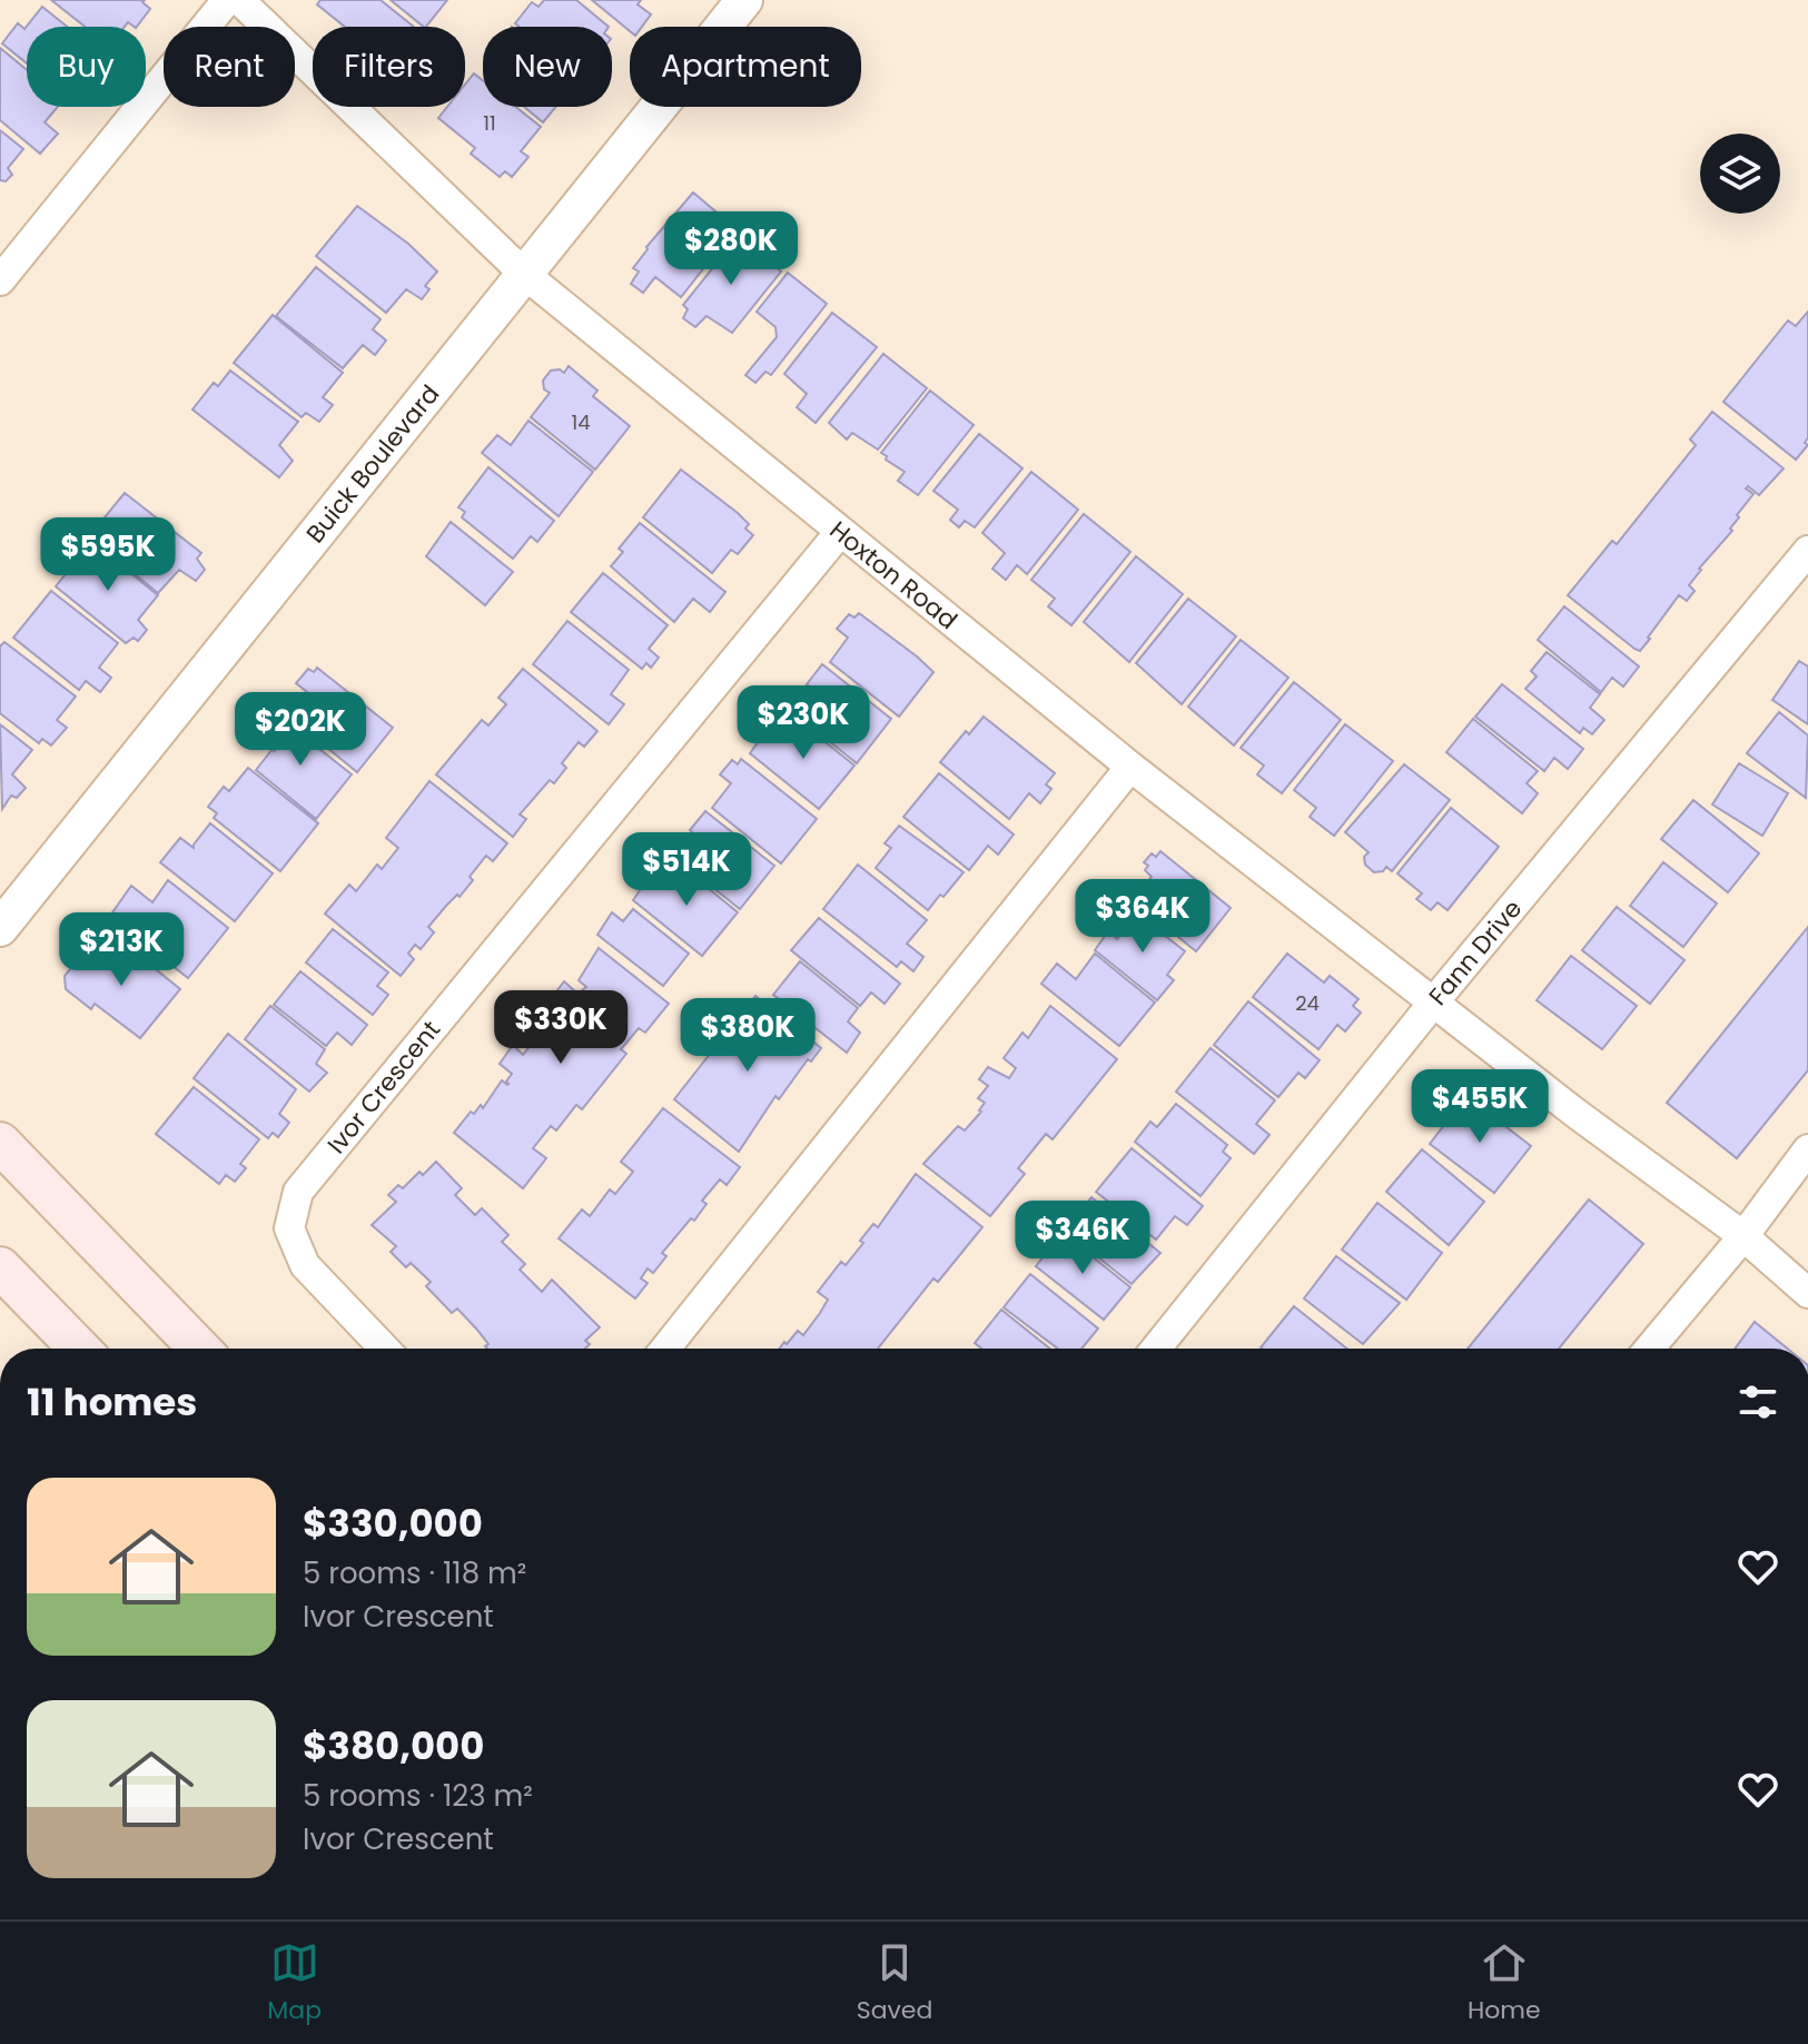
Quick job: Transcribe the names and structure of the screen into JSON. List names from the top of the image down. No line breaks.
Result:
{"streets":{"street":["Buick Boulevard","Hoxton Road","Fann Drive","Ivor Crescent"]},"crossings":[["Buick Boulevard","Hoxton Road"],["Hoxton Road","Fann Drive"],["Hoxton Road","Ivor Crescent"]],"house_numbers":["11","14","24"],"page":{"chip":["Buy","Rent","Filters","New","Apartment"],"price":["$280K","$595K","$230K","$202K","$514K","$364K","$213K","$330K","$380K","$455K","$346K"],"heading":"11 homes","list":[{"name":"$330,000","note":"5 rooms · 118 m² · Ivor Crescent"},{"name":"$380,000","note":"5 rooms · 123 m² · Ivor Crescent"}],"tabs":["Map","Saved","Home"]}}
